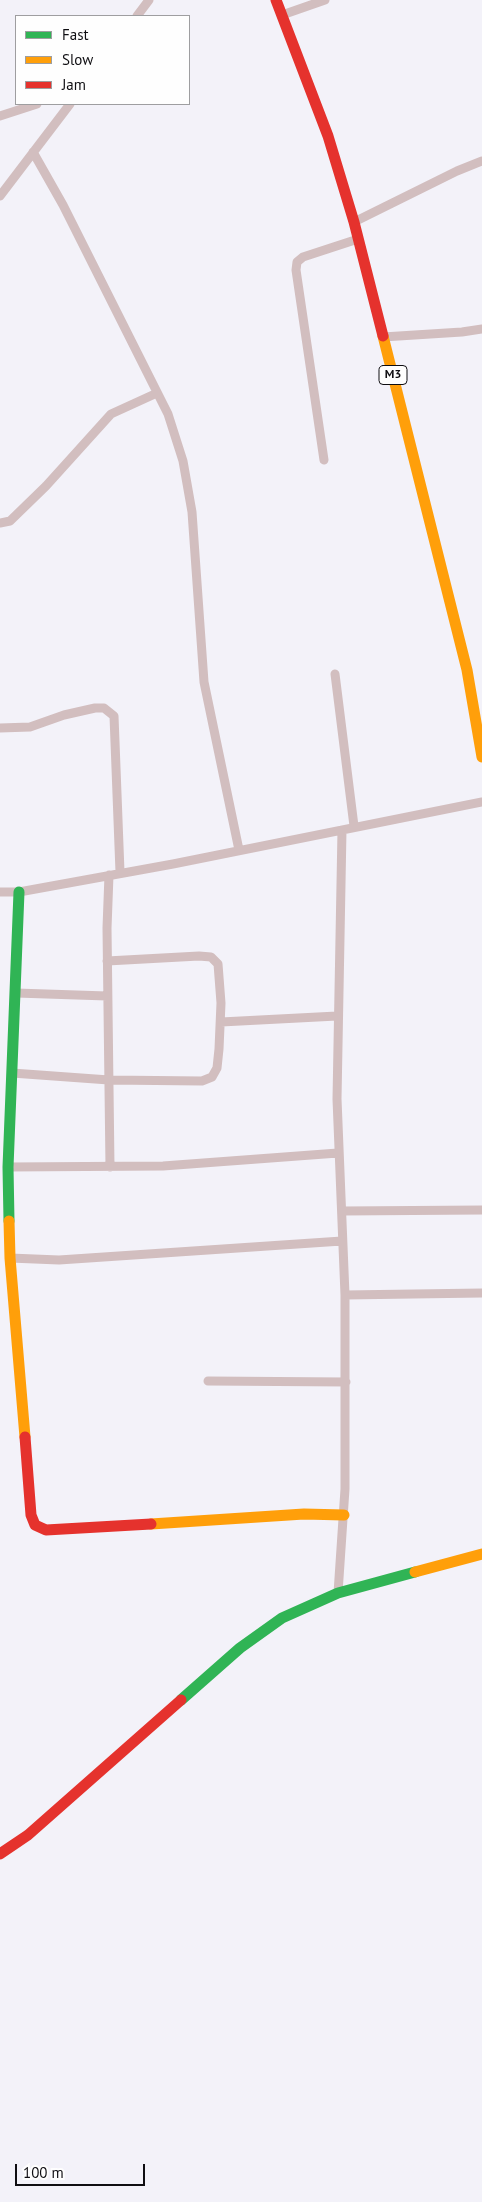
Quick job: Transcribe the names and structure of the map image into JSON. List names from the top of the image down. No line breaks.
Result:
{"streets":{"street":["M3"]},"legend":["Fast","Slow","Jam"],"scale_bar":"100 m"}
